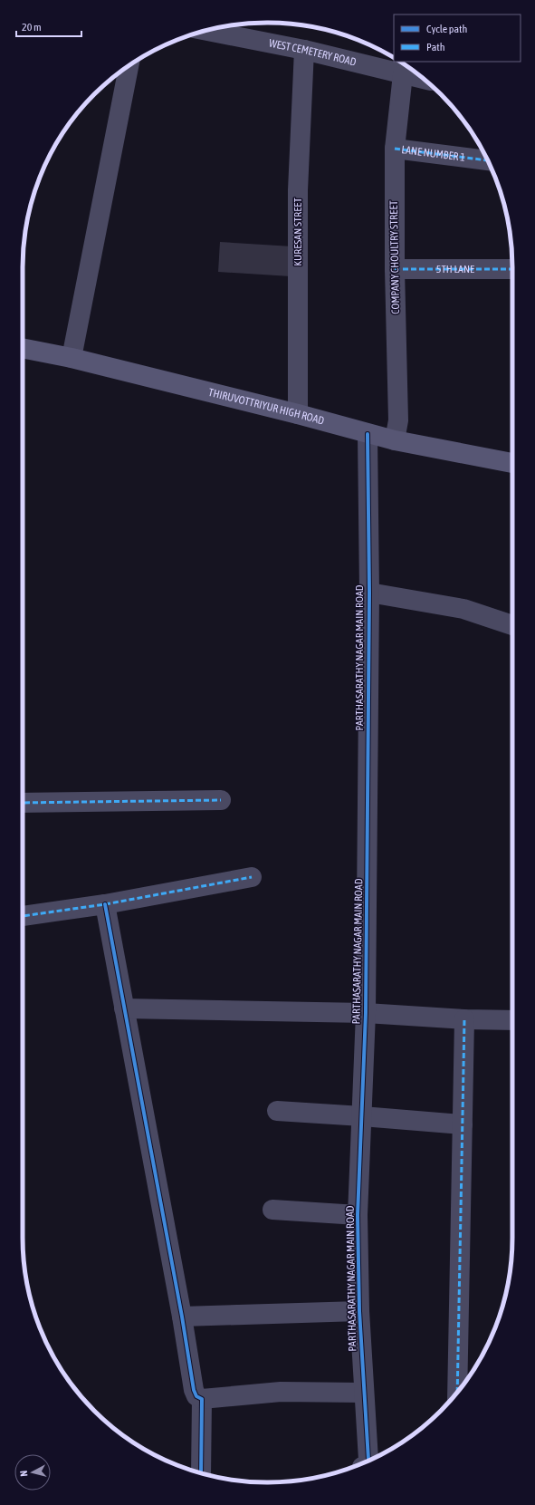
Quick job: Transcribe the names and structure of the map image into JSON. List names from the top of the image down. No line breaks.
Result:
{"streets":{"main road":["THIRUVOTTRIYUR HIGH ROAD"],"street":["WEST CEMETERY ROAD","LANE NUMBER 1","KURESAN STREET","COMPANY CHOULTRY STREET","5TH LANE","PARTHASARATHY NAGAR MAIN ROAD"]},"crossings":[["WEST CEMETERY ROAD","KURESAN STREET"],["WEST CEMETERY ROAD","COMPANY CHOULTRY STREET"],["LANE NUMBER 1","COMPANY CHOULTRY STREET"],["KURESAN STREET","THIRUVOTTRIYUR HIGH ROAD"],["COMPANY CHOULTRY STREET","5TH LANE"],["COMPANY CHOULTRY STREET","THIRUVOTTRIYUR HIGH ROAD"],["THIRUVOTTRIYUR HIGH ROAD","PARTHASARATHY NAGAR MAIN ROAD"]],"legend":["Cycle path","Path"],"scale_bar":"20 m","north":"left"}
